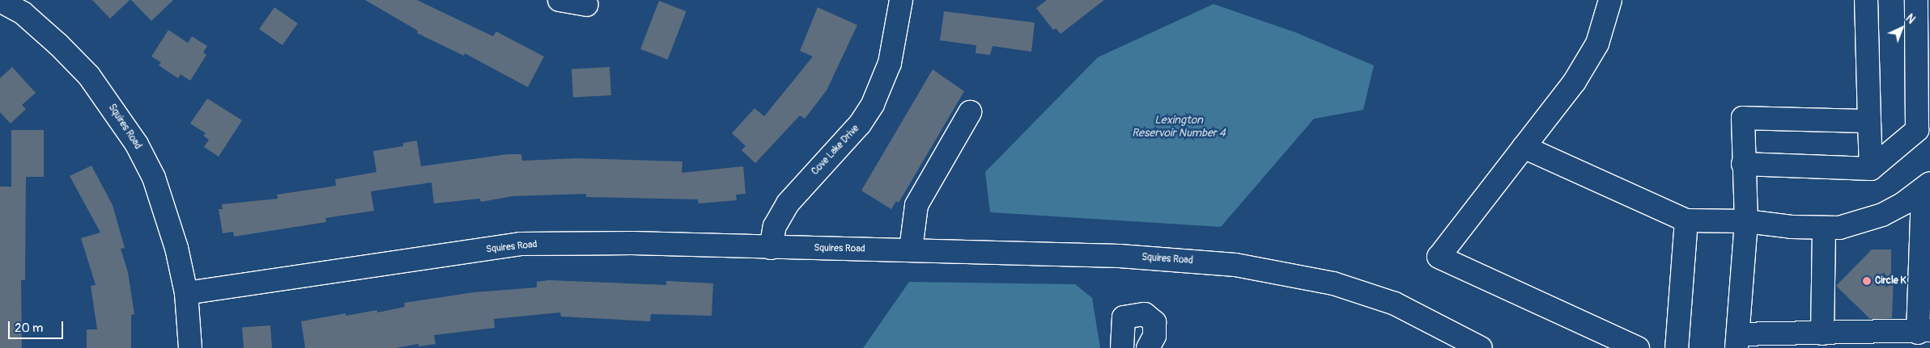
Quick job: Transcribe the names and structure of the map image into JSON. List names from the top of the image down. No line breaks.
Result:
{"streets":{"street":["Squires Road","Cove Lake Drive"]},"crossings":[["Squires Road","Cove Lake Drive"]],"water":["Lexington Reservoir Number 4"],"places":["Circle K"],"scale_bar":"20 m","north":"top right"}
